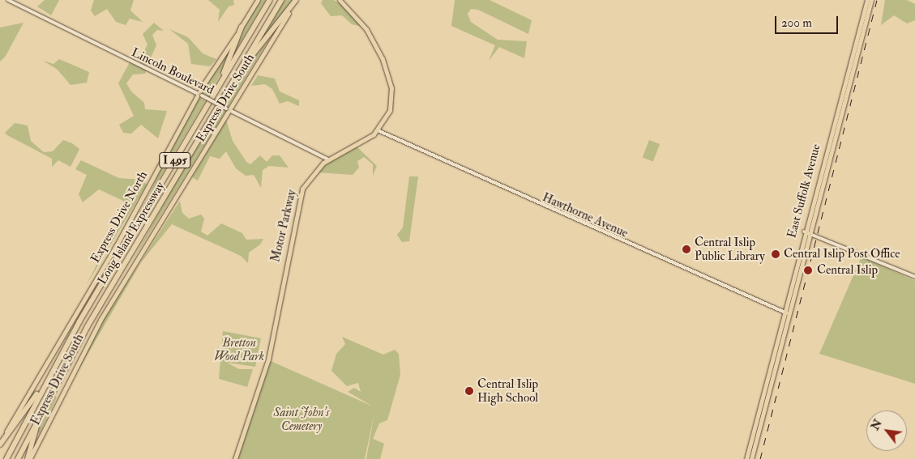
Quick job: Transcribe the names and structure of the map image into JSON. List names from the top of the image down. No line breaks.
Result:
{"streets":{"highway":["I 495","Long Island Expressway"],"main road":["Express Drive South","East Suffolk Avenue","Express Drive North","Motor Parkway"],"street":["Lincoln Boulevard","Hawthorne Avenue"]},"crossings":[["Lincoln Boulevard","Express Drive South"],["Lincoln Boulevard","Express Drive North"],["Lincoln Boulevard","Motor Parkway"],["East Suffolk Avenue","Hawthorne Avenue"],["Hawthorne Avenue","Motor Parkway"]],"parks":["Bretton Wood Park","Saint John's Cemetery"],"places":["Central Islip Public Library","Central Islip Post Office","Central Islip","Central Islip High School"],"scale_bar":"200 m","north":"top left"}
